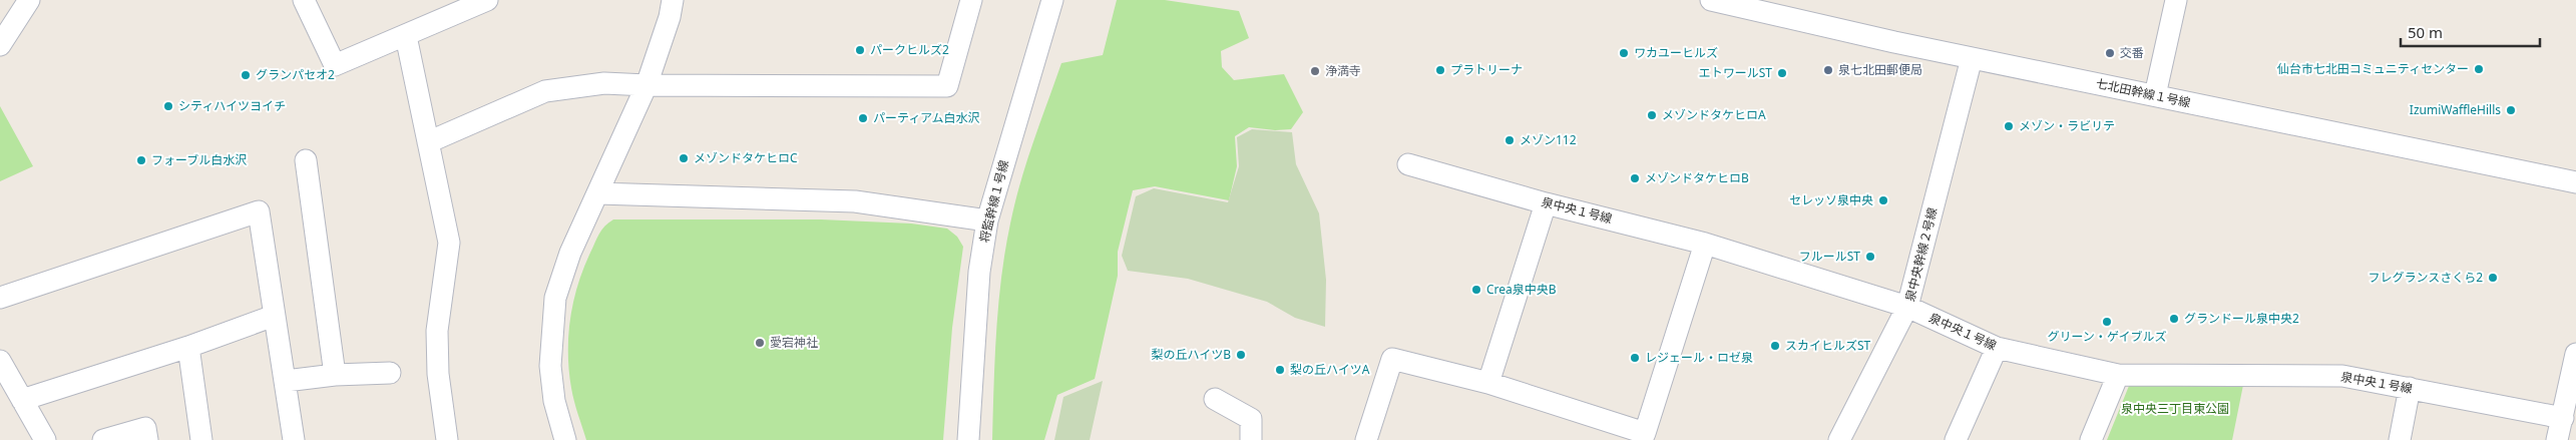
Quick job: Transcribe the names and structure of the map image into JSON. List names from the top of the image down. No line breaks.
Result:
{"streets":{"street":["七北田幹線１号線","将監幹線１号線","泉中央１号線","泉中央幹線２号線"]},"crossings":[["七北田幹線１号線","泉中央幹線２号線"],["泉中央１号線","泉中央幹線２号線"]],"parks":["泉中央三丁目東公園"],"places":["パークヒルズ2","ワカユーヒルズ","交番","仙台市七北田コミュニティセンター","プラトリーナ","泉七北田郵便局","浄満寺","エトワールST","グランパセオ2","シティハイツヨイチ","IzumiWaffleHills","メゾンドタケヒロA","パーティアム白水沢","メゾン・ラビリテ","メゾン112","メゾンドタケヒロC","フォーブル白水沢","メゾンドタケヒロB","セレッソ泉中央","フルールST","フレグランスさくら2","Crea泉中央B","グランドール泉中央2","グリーン・ゲイブルズ","愛宕神社","スカイヒルズST","梨の丘ハイツB","レジェール・ロゼ泉","梨の丘ハイツA"],"scale_bar":"50 m"}
